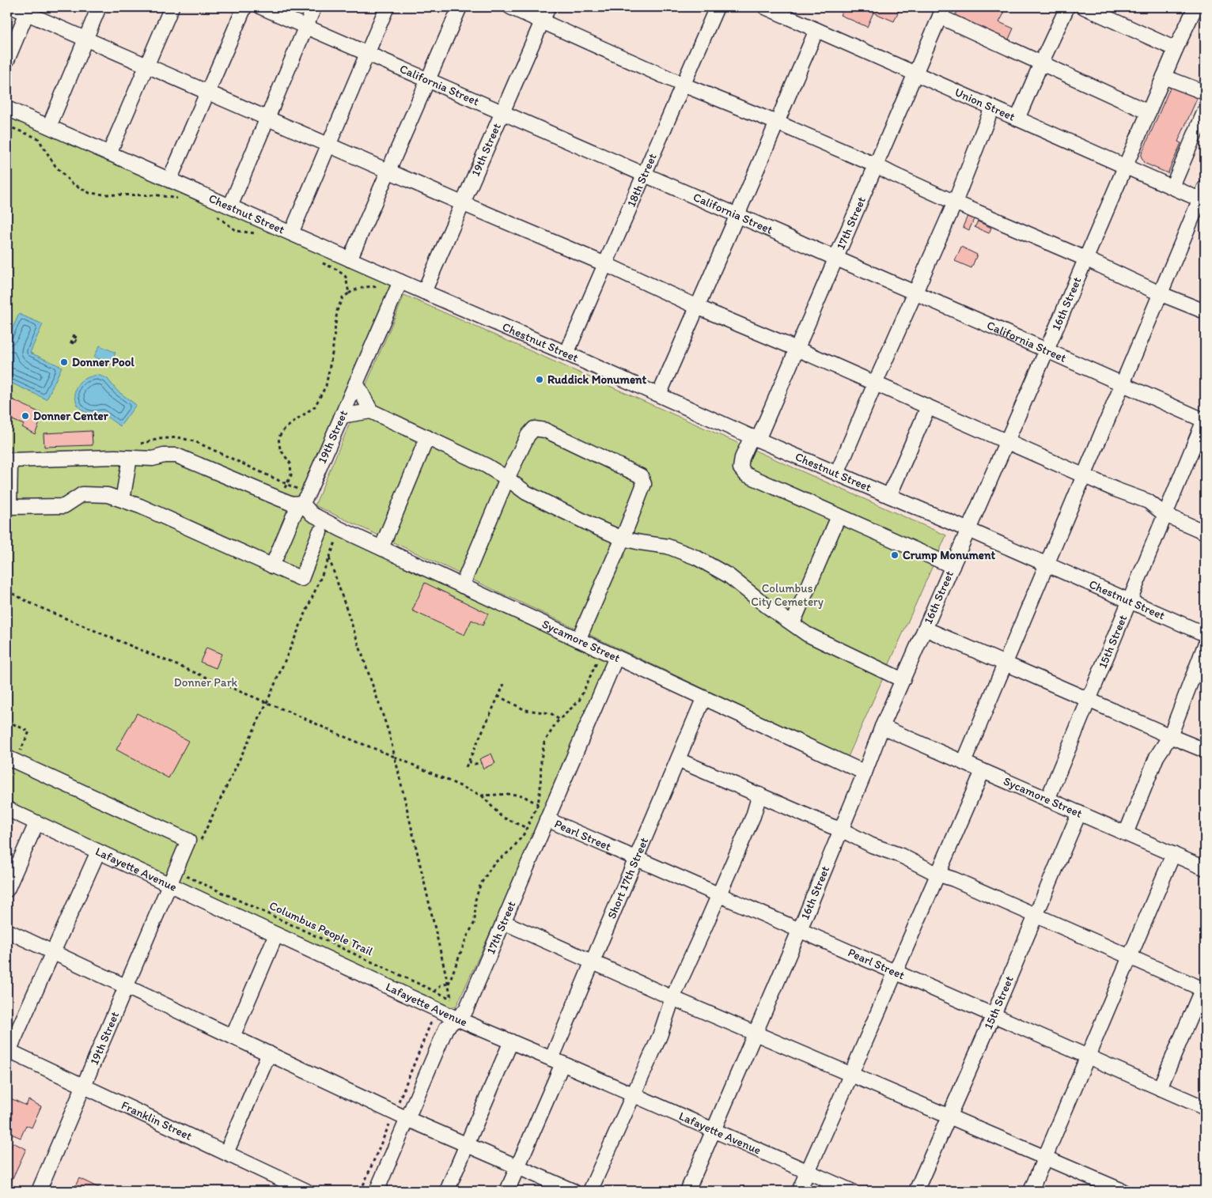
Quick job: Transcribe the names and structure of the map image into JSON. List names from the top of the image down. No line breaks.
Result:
{"streets":{"street":["California Street","Union Street","19th Street","18th Street","Chestnut Street","17th Street","16th Street","Sycamore Street","15th Street","Pearl Street","Lafayette Avenue","Short 17th Street","Franklin Street"],"path":["Columbus People Trail"]},"crossings":[["California Street","19th Street"],["California Street","18th Street"],["California Street","17th Street"],["California Street","16th Street"],["California Street","15th Street"],["Union Street","17th Street"],["Union Street","16th Street"],["19th Street","Chestnut Street"],["19th Street","Sycamore Street"],["19th Street","Lafayette Avenue"],["19th Street","Franklin Street"],["18th Street","Chestnut Street"],["Chestnut Street","17th Street"],["Chestnut Street","16th Street"],["Chestnut Street","15th Street"],["17th Street","16th Street"],["17th Street","Sycamore Street"],["17th Street","Pearl Street"],["17th Street","Lafayette Avenue"],["16th Street","Sycamore Street"],["16th Street","Pearl Street"],["16th Street","Lafayette Avenue"],["Sycamore Street","15th Street"],["Sycamore Street","Short 17th Street"],["15th Street","Pearl Street"],["Pearl Street","Short 17th Street"],["Lafayette Avenue","Short 17th Street"]],"parks":["Columbus City Cemetery","Donner Park"],"places":["Donner Pool","Ruddick Monument","Donner Center","Crump Monument"]}
